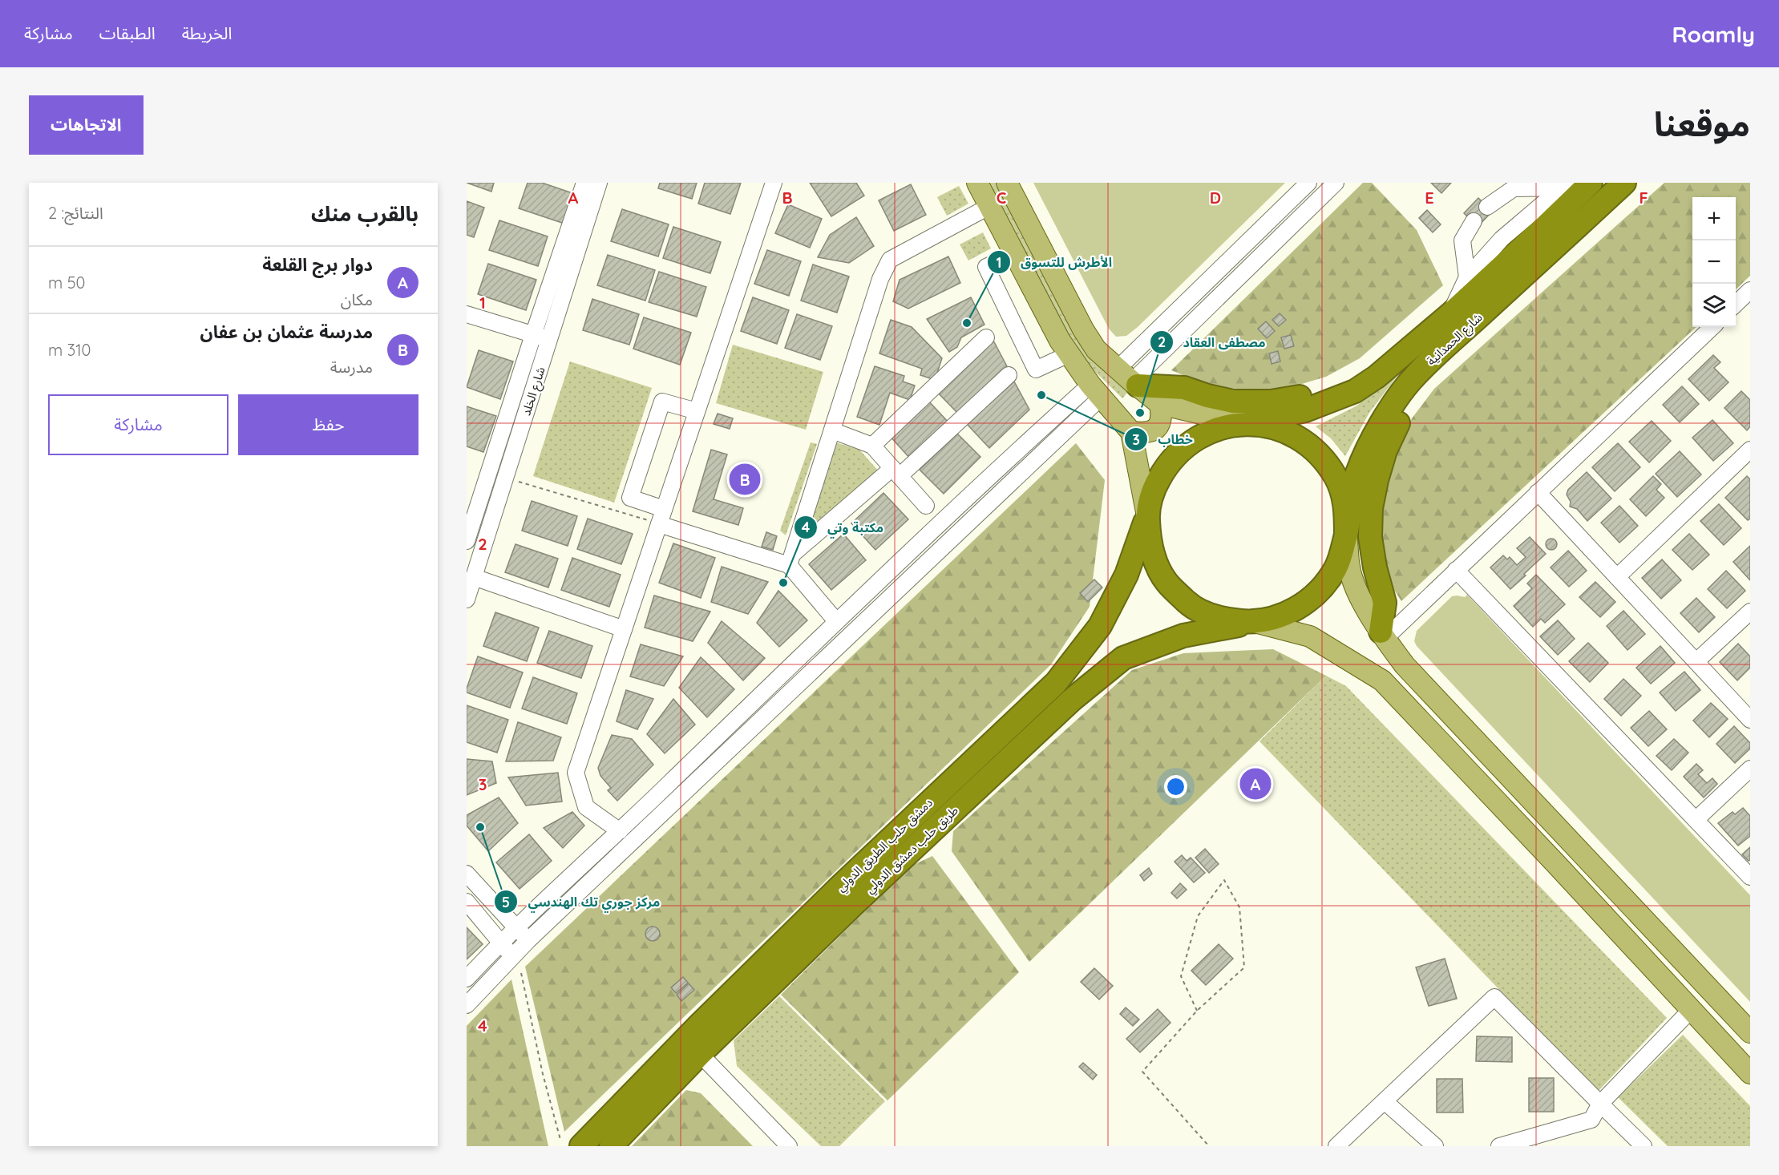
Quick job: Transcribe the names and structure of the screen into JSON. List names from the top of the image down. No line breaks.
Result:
{"streets":{"highway":["شارع الحمدانية","دمشق حلب الطريق الدولي","طريق حلب دمشق الدولي"],"street":["شارع الخلد"]},"crossings":[["شارع الحمدانية","دمشق حلب الطريق الدولي"],["شارع الحمدانية","طريق حلب دمشق الدولي"]],"places":["الأطرش للتسوق","خطاب","مصطفى العقاد","مكتبة وتي","مركز جوري تك الهندسي"],"page":{"header":"Roamly","nav":["الخريطة","الطبقات","مشاركة"],"title":"موقعنا","buttons":["الاتجاهات",["حفظ","مشاركة"]],"heading":["بالقرب منك","النتائج: 2"],"map_buttons":["+","−"],"list":[{"mark":"A","name":"دوار برج القلعة","note":"مكان","value":"50 m"},{"mark":"B","name":"مدرسة عثمان بن عفان","note":"مدرسة","value":"310 m"}],"pins":["B","A"]},"grid":{"columns":["A","B","C","D","E","F"],"rows":["1","2","3","4"]}}
